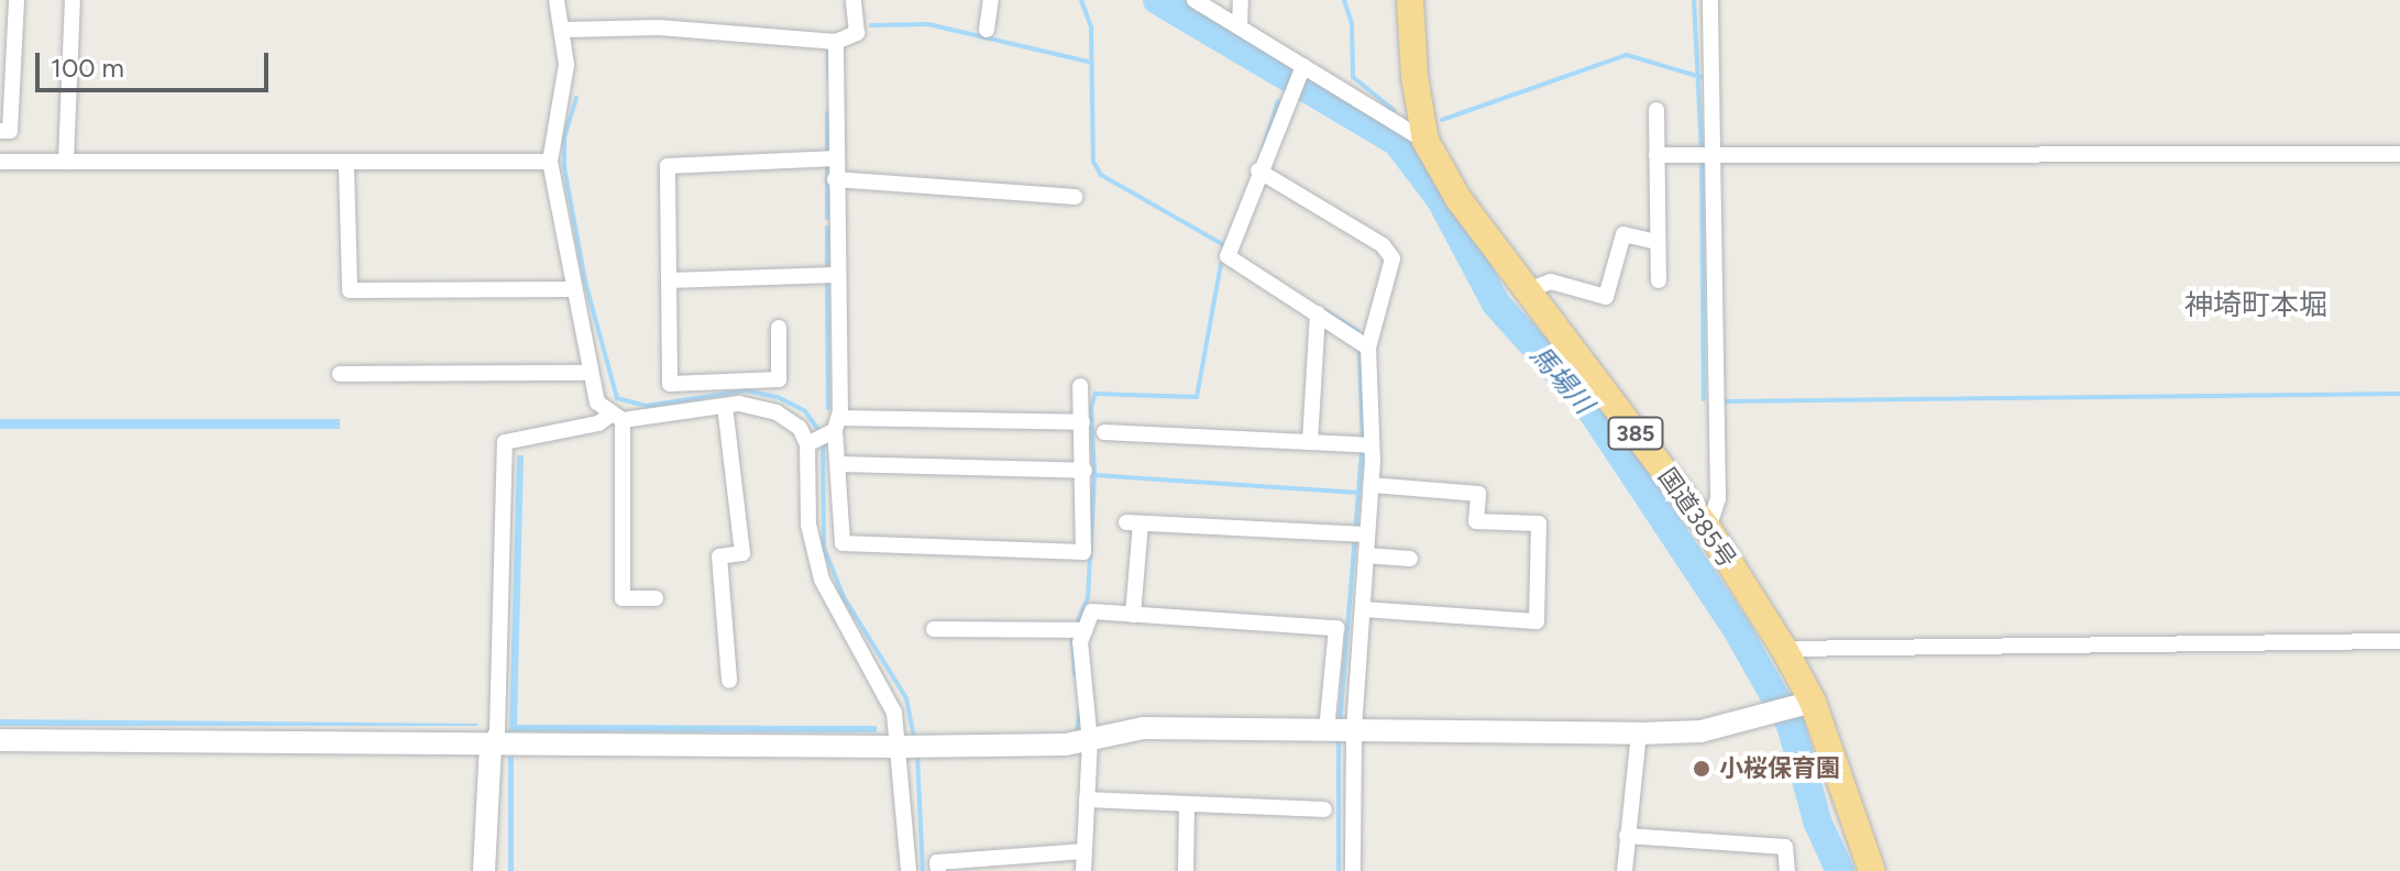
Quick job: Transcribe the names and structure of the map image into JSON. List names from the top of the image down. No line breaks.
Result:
{"streets":{"highway":["385","国道385号"]},"districts":["神埼町本堀"],"water":["馬場川"],"places":["小桜保育園"],"scale_bar":"100 m"}
